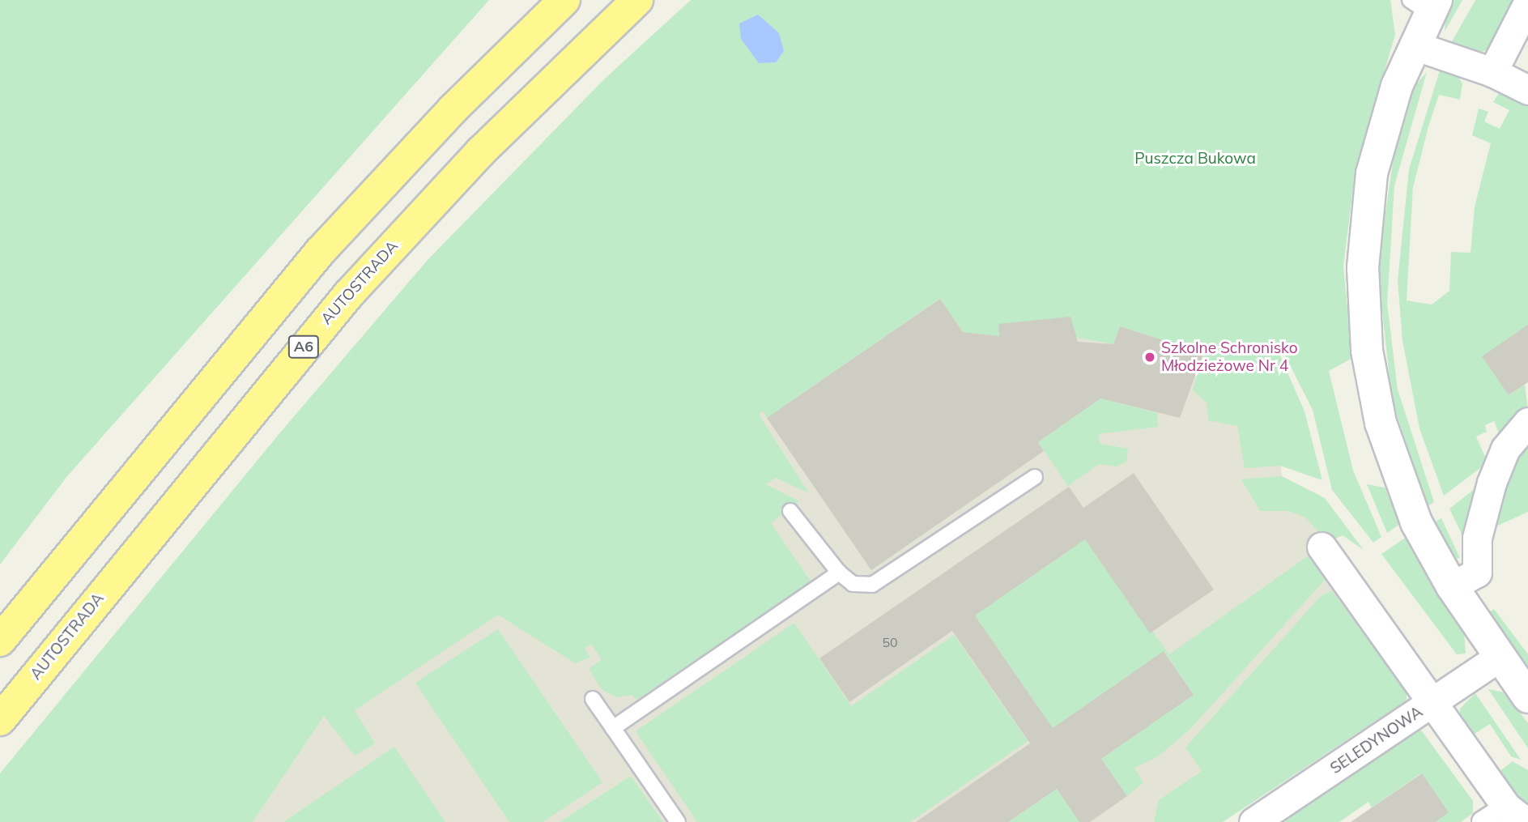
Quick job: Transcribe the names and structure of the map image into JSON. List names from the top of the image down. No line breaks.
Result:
{"streets":{"highway":["AUTOSTRADA","A6"],"street":["SELEDYNOWA"]},"parks":["Puszcza Bukowa"],"places":["Szkolne Schronisko Młodzieżowe Nr 4"],"house_numbers":["50"]}
